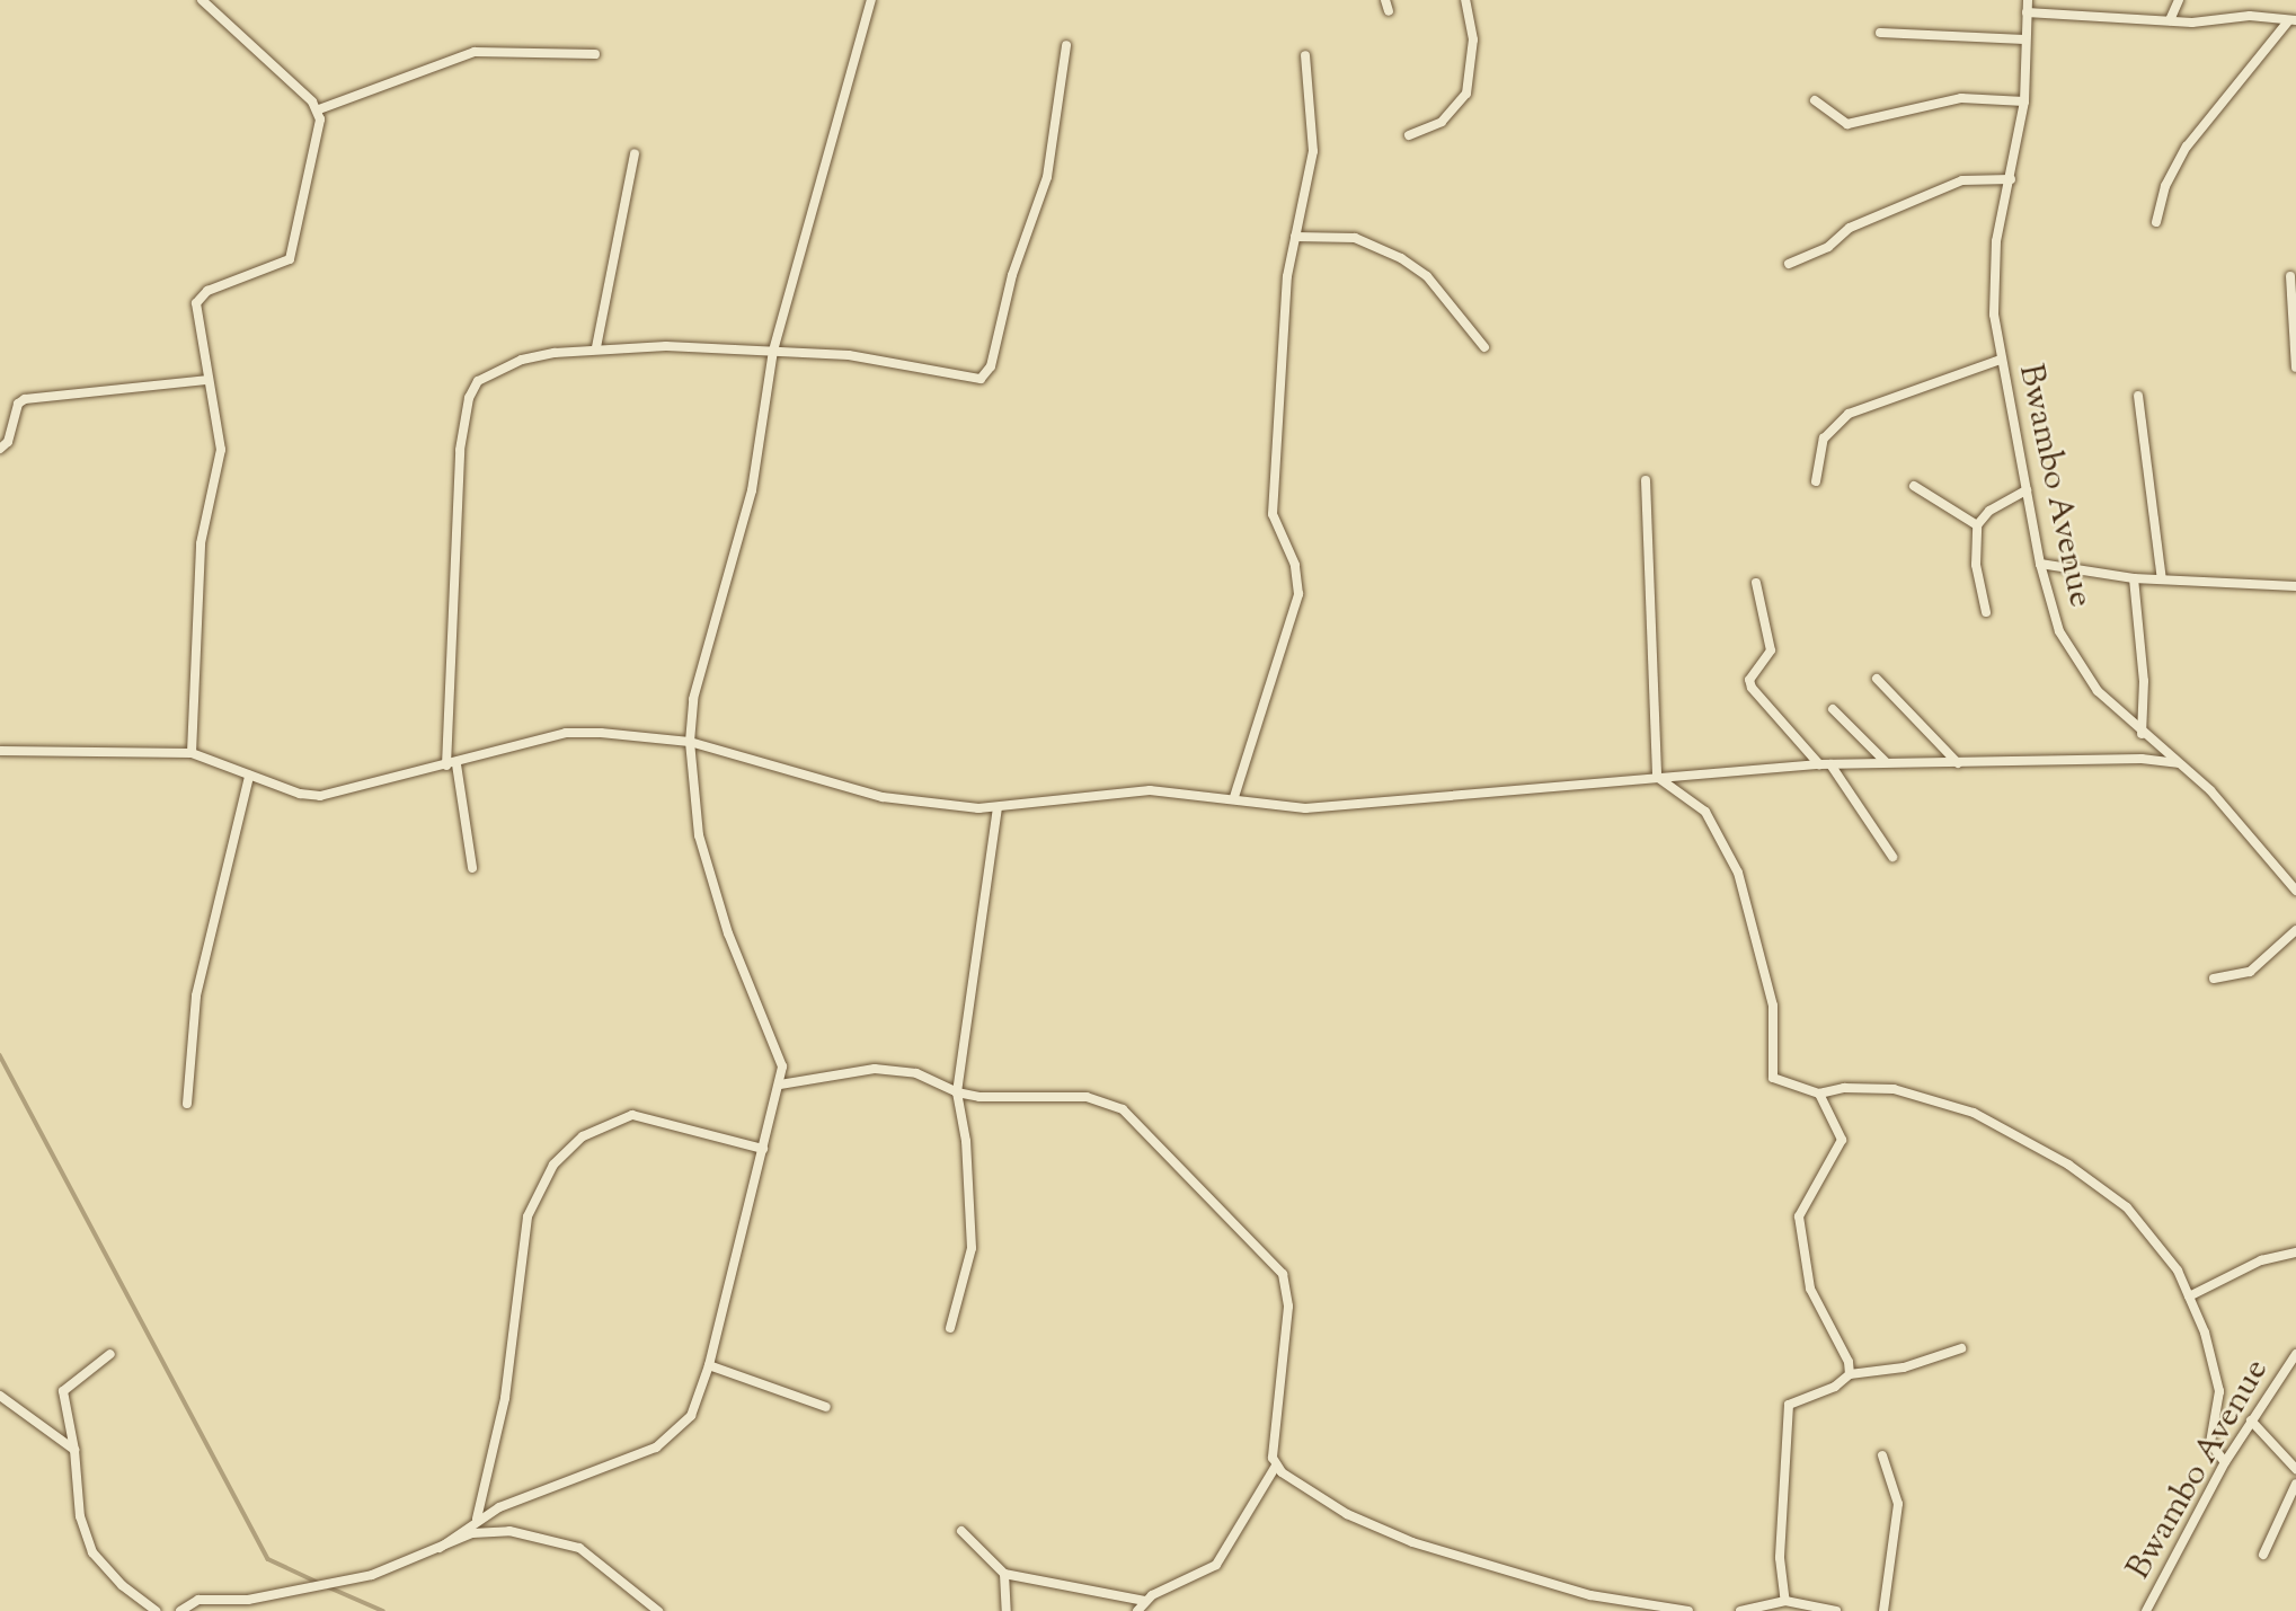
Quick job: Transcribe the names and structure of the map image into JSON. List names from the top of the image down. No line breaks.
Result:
{"streets":{"street":["Bwambo Avenue"]}}
